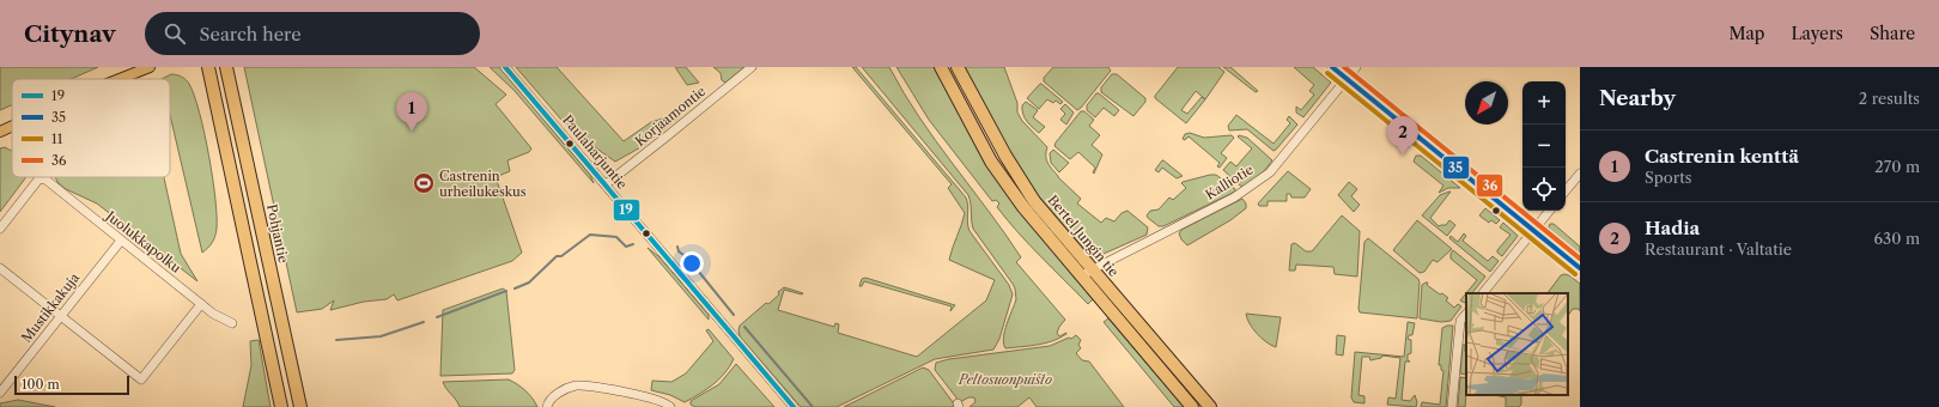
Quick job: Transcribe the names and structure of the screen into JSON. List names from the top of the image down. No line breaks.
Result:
{"streets":{"highway":["Pohjantie","Bertel Jungin tie"],"street":["Korjaamontie","Paulaharjuntie","Kalliotie","Juolukkapolku","Mustikkakuja"]},"crossings":[["Korjaamontie","Paulaharjuntie"],["Kalliotie","Bertel Jungin tie"],["Juolukkapolku","Mustikkakuja"]],"parks":["Peltosuonpuisto"],"places":{"sports":["Castrenin urheilukeskus"]},"lines":["transit line 19","transit line 35","transit line 36","transit line 11"],"legend":["19","35","11","36"],"scale_bar":"100 m","north":"bottom left","page":{"header":"Citynav","search":"Search here","nav":["Map","Layers","Share"],"heading":["Nearby","2 results"],"map_buttons":["+","−"],"pins":["1","2"],"list":[{"mark":"1","name":"Castrenin kenttä","note":"Sports","value":"270 m"},{"mark":"2","name":"Hadia","note":"Restaurant · Valtatie","value":"630 m"}],"scale":"100 m"}}
